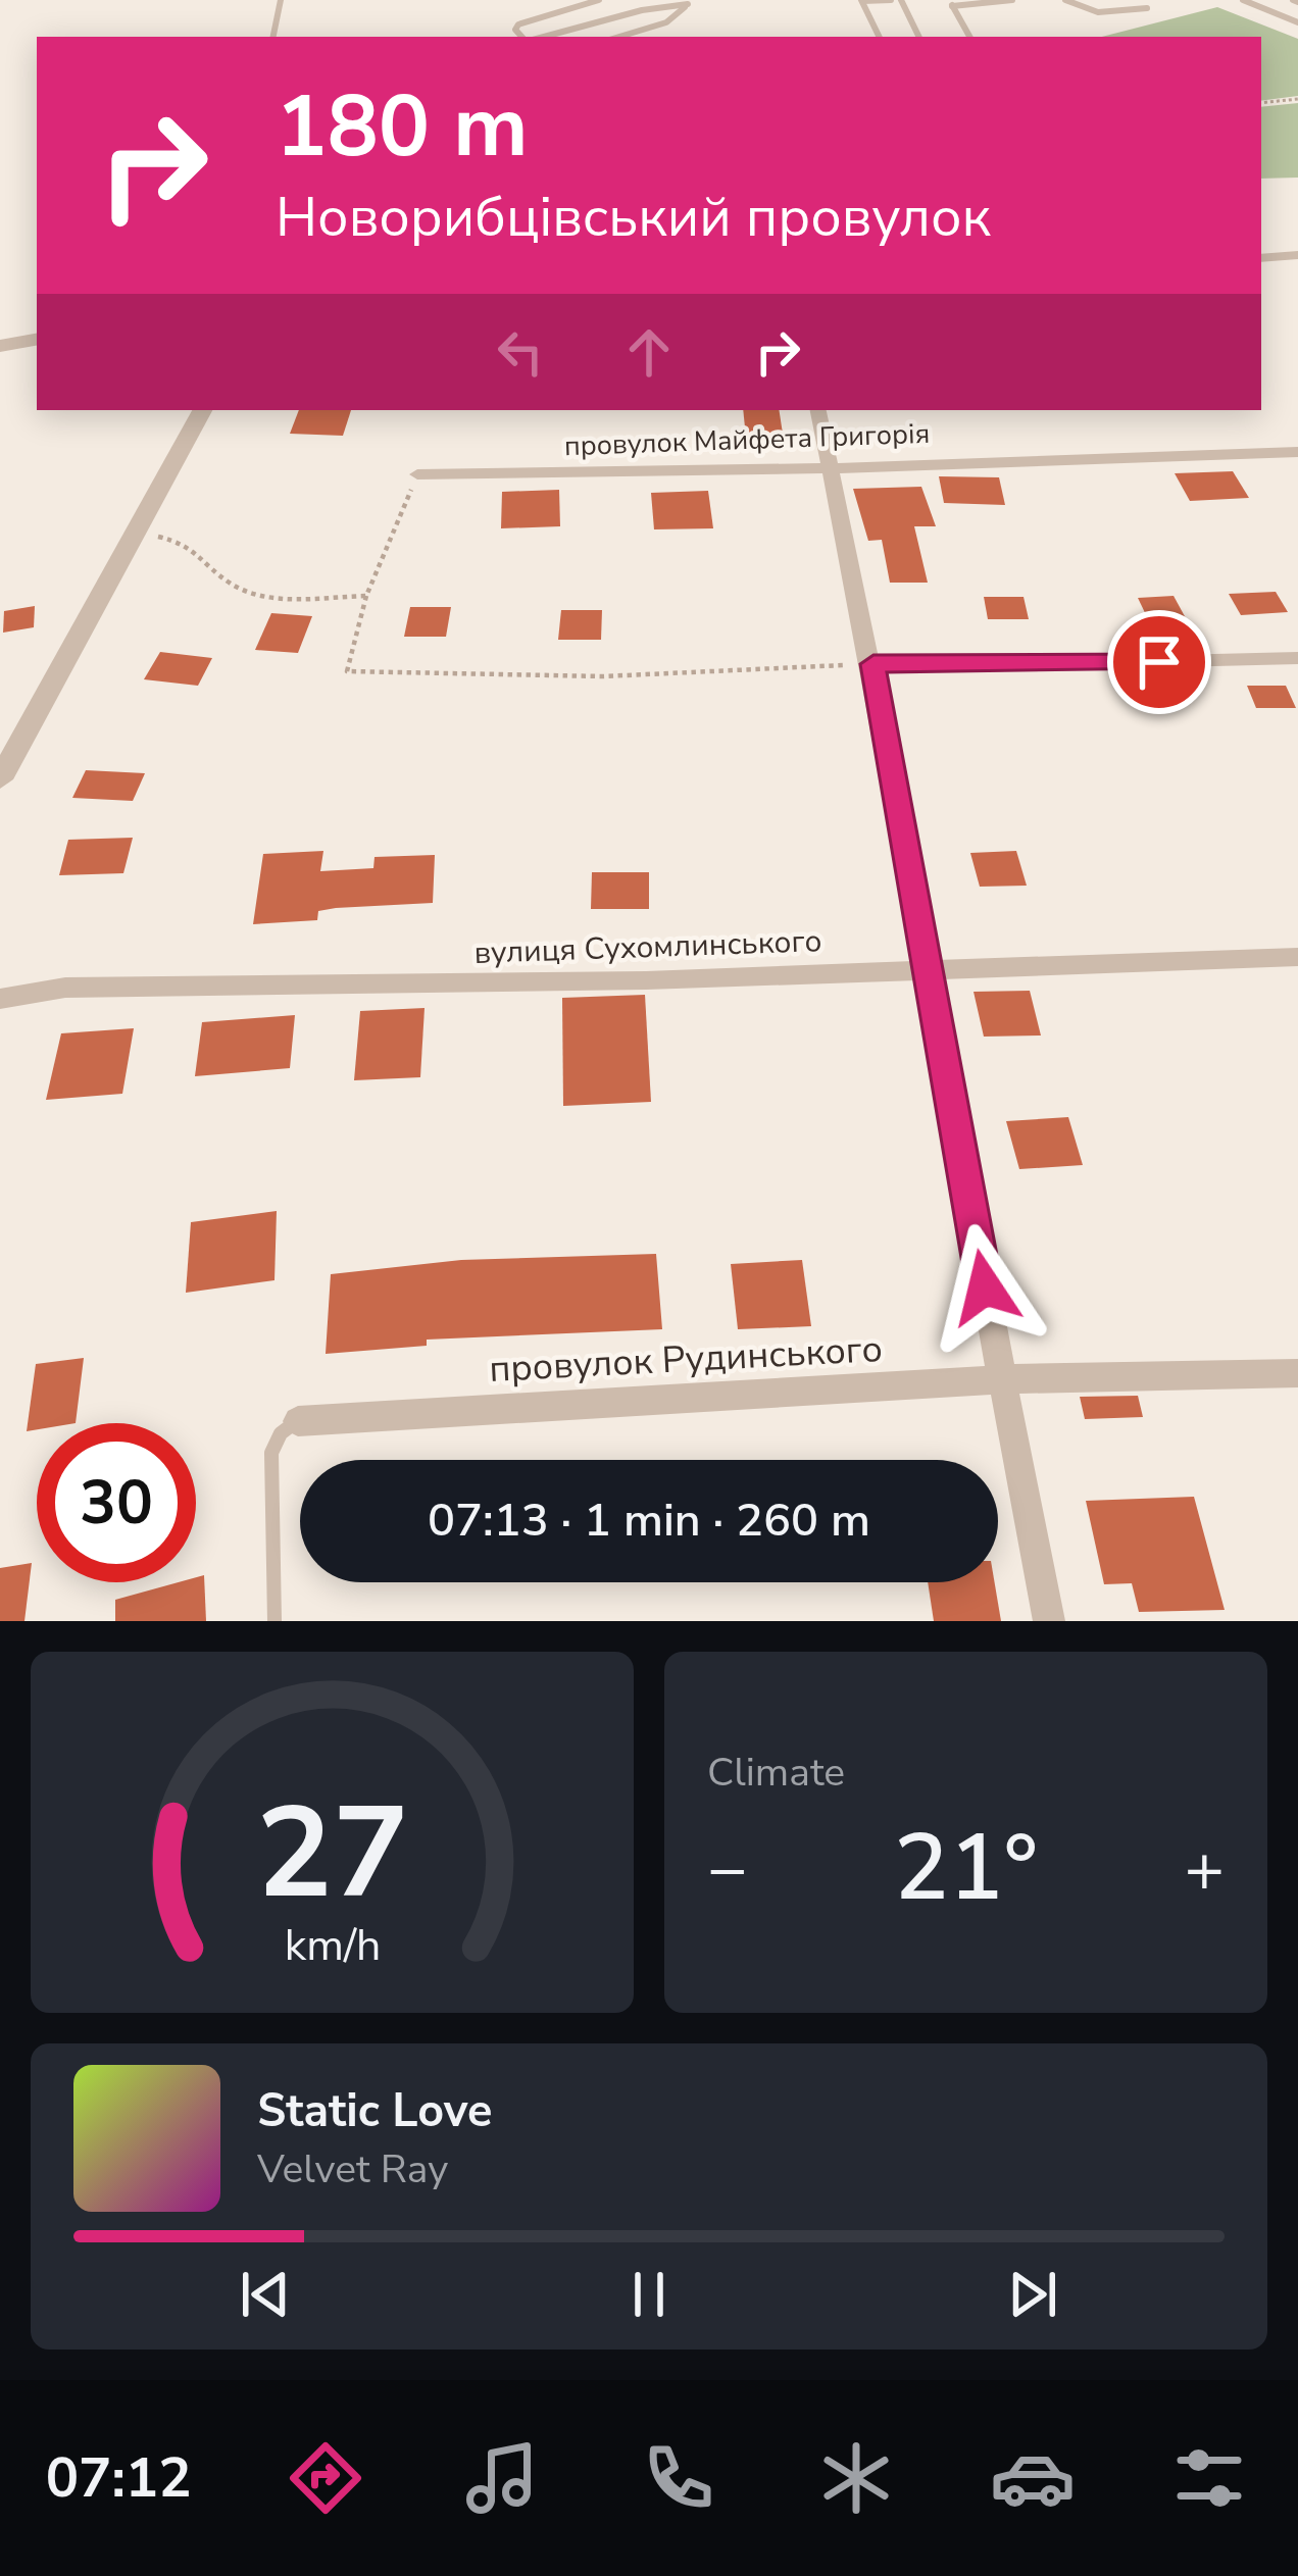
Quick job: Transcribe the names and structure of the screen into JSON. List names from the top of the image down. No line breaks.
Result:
{"streets":{"street":["провулок Майфета Григорія","вулиця Сухомлинського","провулок Рудинського"]},"page":{"turn":["180 m","Новорибцівський провулок"],"limit":"30","trip":"07:13 · 1 min · 260 m","tile":"Climate","heat":["−","21°","+"],"song":["Static Love","Velvet Ray"],"tabs":"07:12","gauge":["27","km/h"]}}
